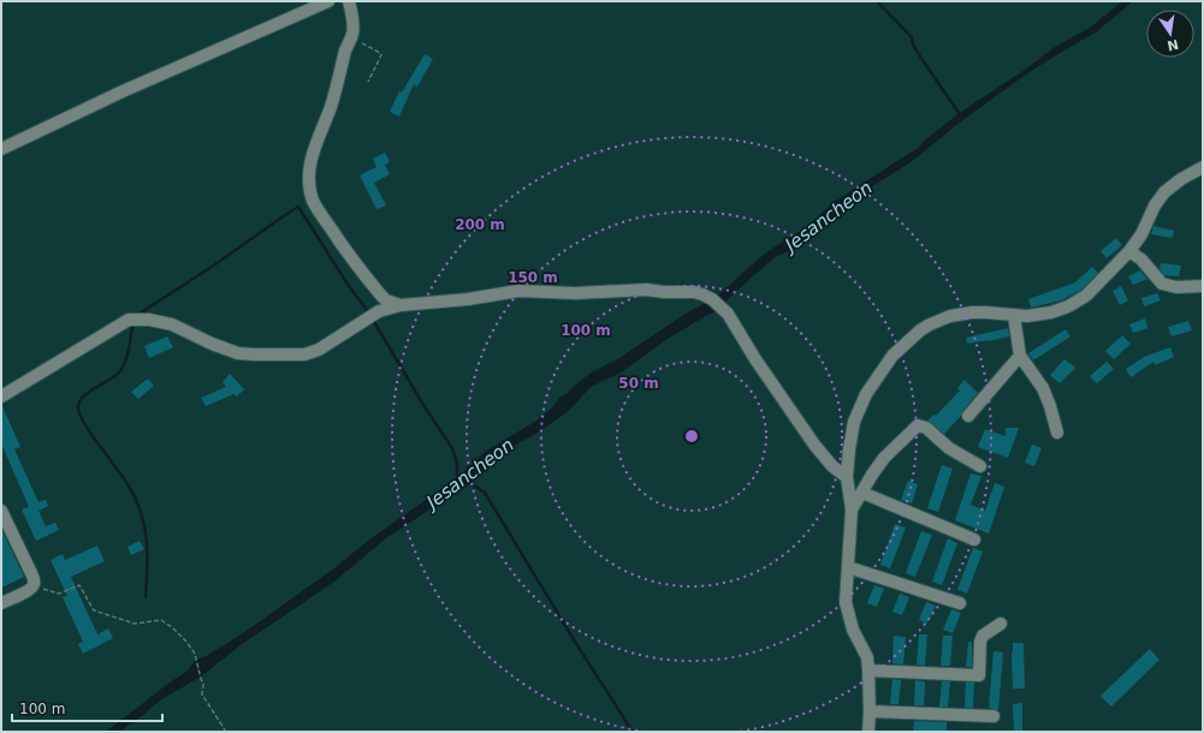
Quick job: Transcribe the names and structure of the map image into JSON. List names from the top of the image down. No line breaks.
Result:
{"water":["Jesancheon"],"scale_bar":"100 m","north":"bottom","rings":["200 m","150 m","100 m","50 m"]}
